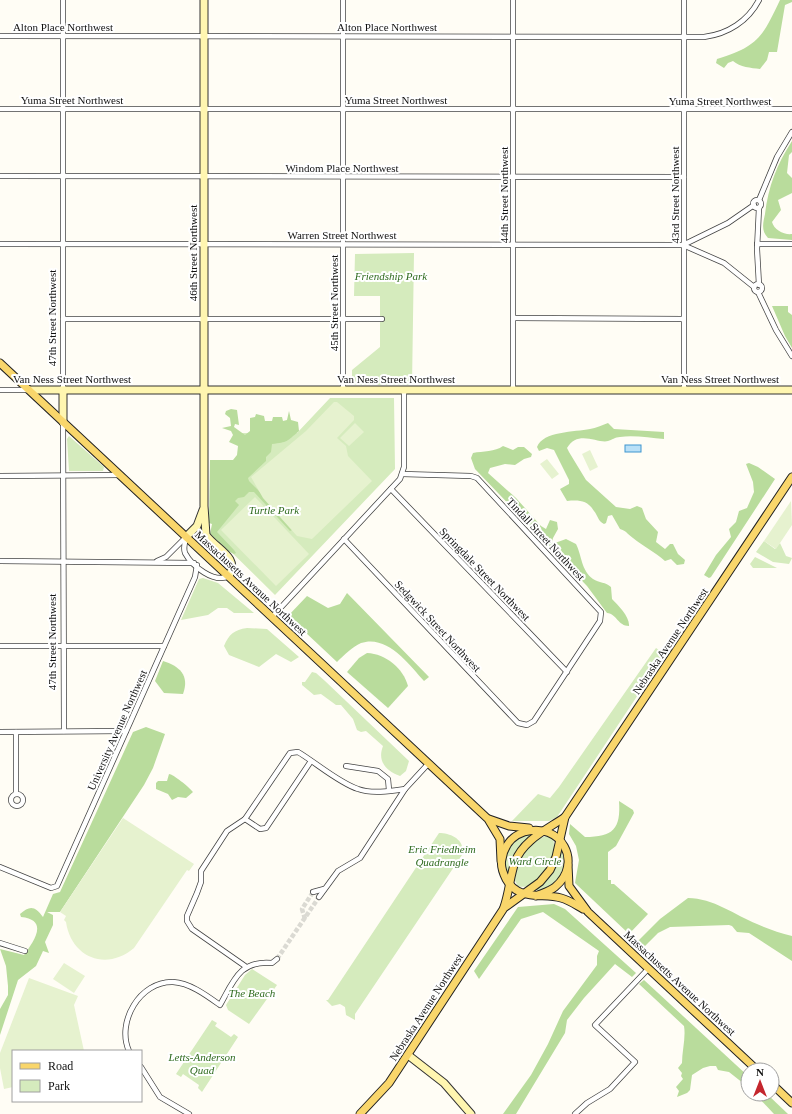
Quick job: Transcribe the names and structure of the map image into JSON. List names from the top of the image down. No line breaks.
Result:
{"streets":{"main road":["Massachusetts Avenue Northwest","Nebraska Avenue Northwest"],"street":["Alton Place Northwest","Yuma Street Northwest","Windom Place Northwest","44th Street Northwest","43rd Street Northwest","Warren Street Northwest","46th Street Northwest","45th Street Northwest","47th Street Northwest","Van Ness Street Northwest","Tindall Street Northwest","Springdale Street Northwest","Sedgwick Street Northwest","University Avenue Northwest"]},"crossings":[["Alton Place Northwest","44th Street Northwest"],["Alton Place Northwest","43rd Street Northwest"],["Alton Place Northwest","46th Street Northwest"],["Alton Place Northwest","45th Street Northwest"],["Alton Place Northwest","47th Street Northwest"],["Yuma Street Northwest","44th Street Northwest"],["Yuma Street Northwest","43rd Street Northwest"],["Yuma Street Northwest","46th Street Northwest"],["Yuma Street Northwest","45th Street Northwest"],["Yuma Street Northwest","47th Street Northwest"],["Windom Place Northwest","44th Street Northwest"],["Windom Place Northwest","43rd Street Northwest"],["Windom Place Northwest","46th Street Northwest"],["Windom Place Northwest","45th Street Northwest"],["Windom Place Northwest","47th Street Northwest"],["44th Street Northwest","Warren Street Northwest"],["44th Street Northwest","Van Ness Street Northwest"],["43rd Street Northwest","Warren Street Northwest"],["43rd Street Northwest","Van Ness Street Northwest"],["Warren Street Northwest","46th Street Northwest"],["Warren Street Northwest","45th Street Northwest"],["Warren Street Northwest","47th Street Northwest"],["46th Street Northwest","Van Ness Street Northwest"],["46th Street Northwest","Massachusetts Avenue Northwest"],["45th Street Northwest","Van Ness Street Northwest"],["47th Street Northwest","Van Ness Street Northwest"],["47th Street Northwest","Massachusetts Avenue Northwest"],["Van Ness Street Northwest","Massachusetts Avenue Northwest"],["Tindall Street Northwest","Springdale Street Northwest"],["Tindall Street Northwest","Sedgwick Street Northwest"],["Springdale Street Northwest","Sedgwick Street Northwest"],["Massachusetts Avenue Northwest","Nebraska Avenue Northwest"]],"parks":["Friendship Park","Turtle Park","Eric Friedheim Quadrangle","Ward Circle","The Beach","Letts-Anderson Quad"],"legend":["Road","Park"],"north":"top"}
